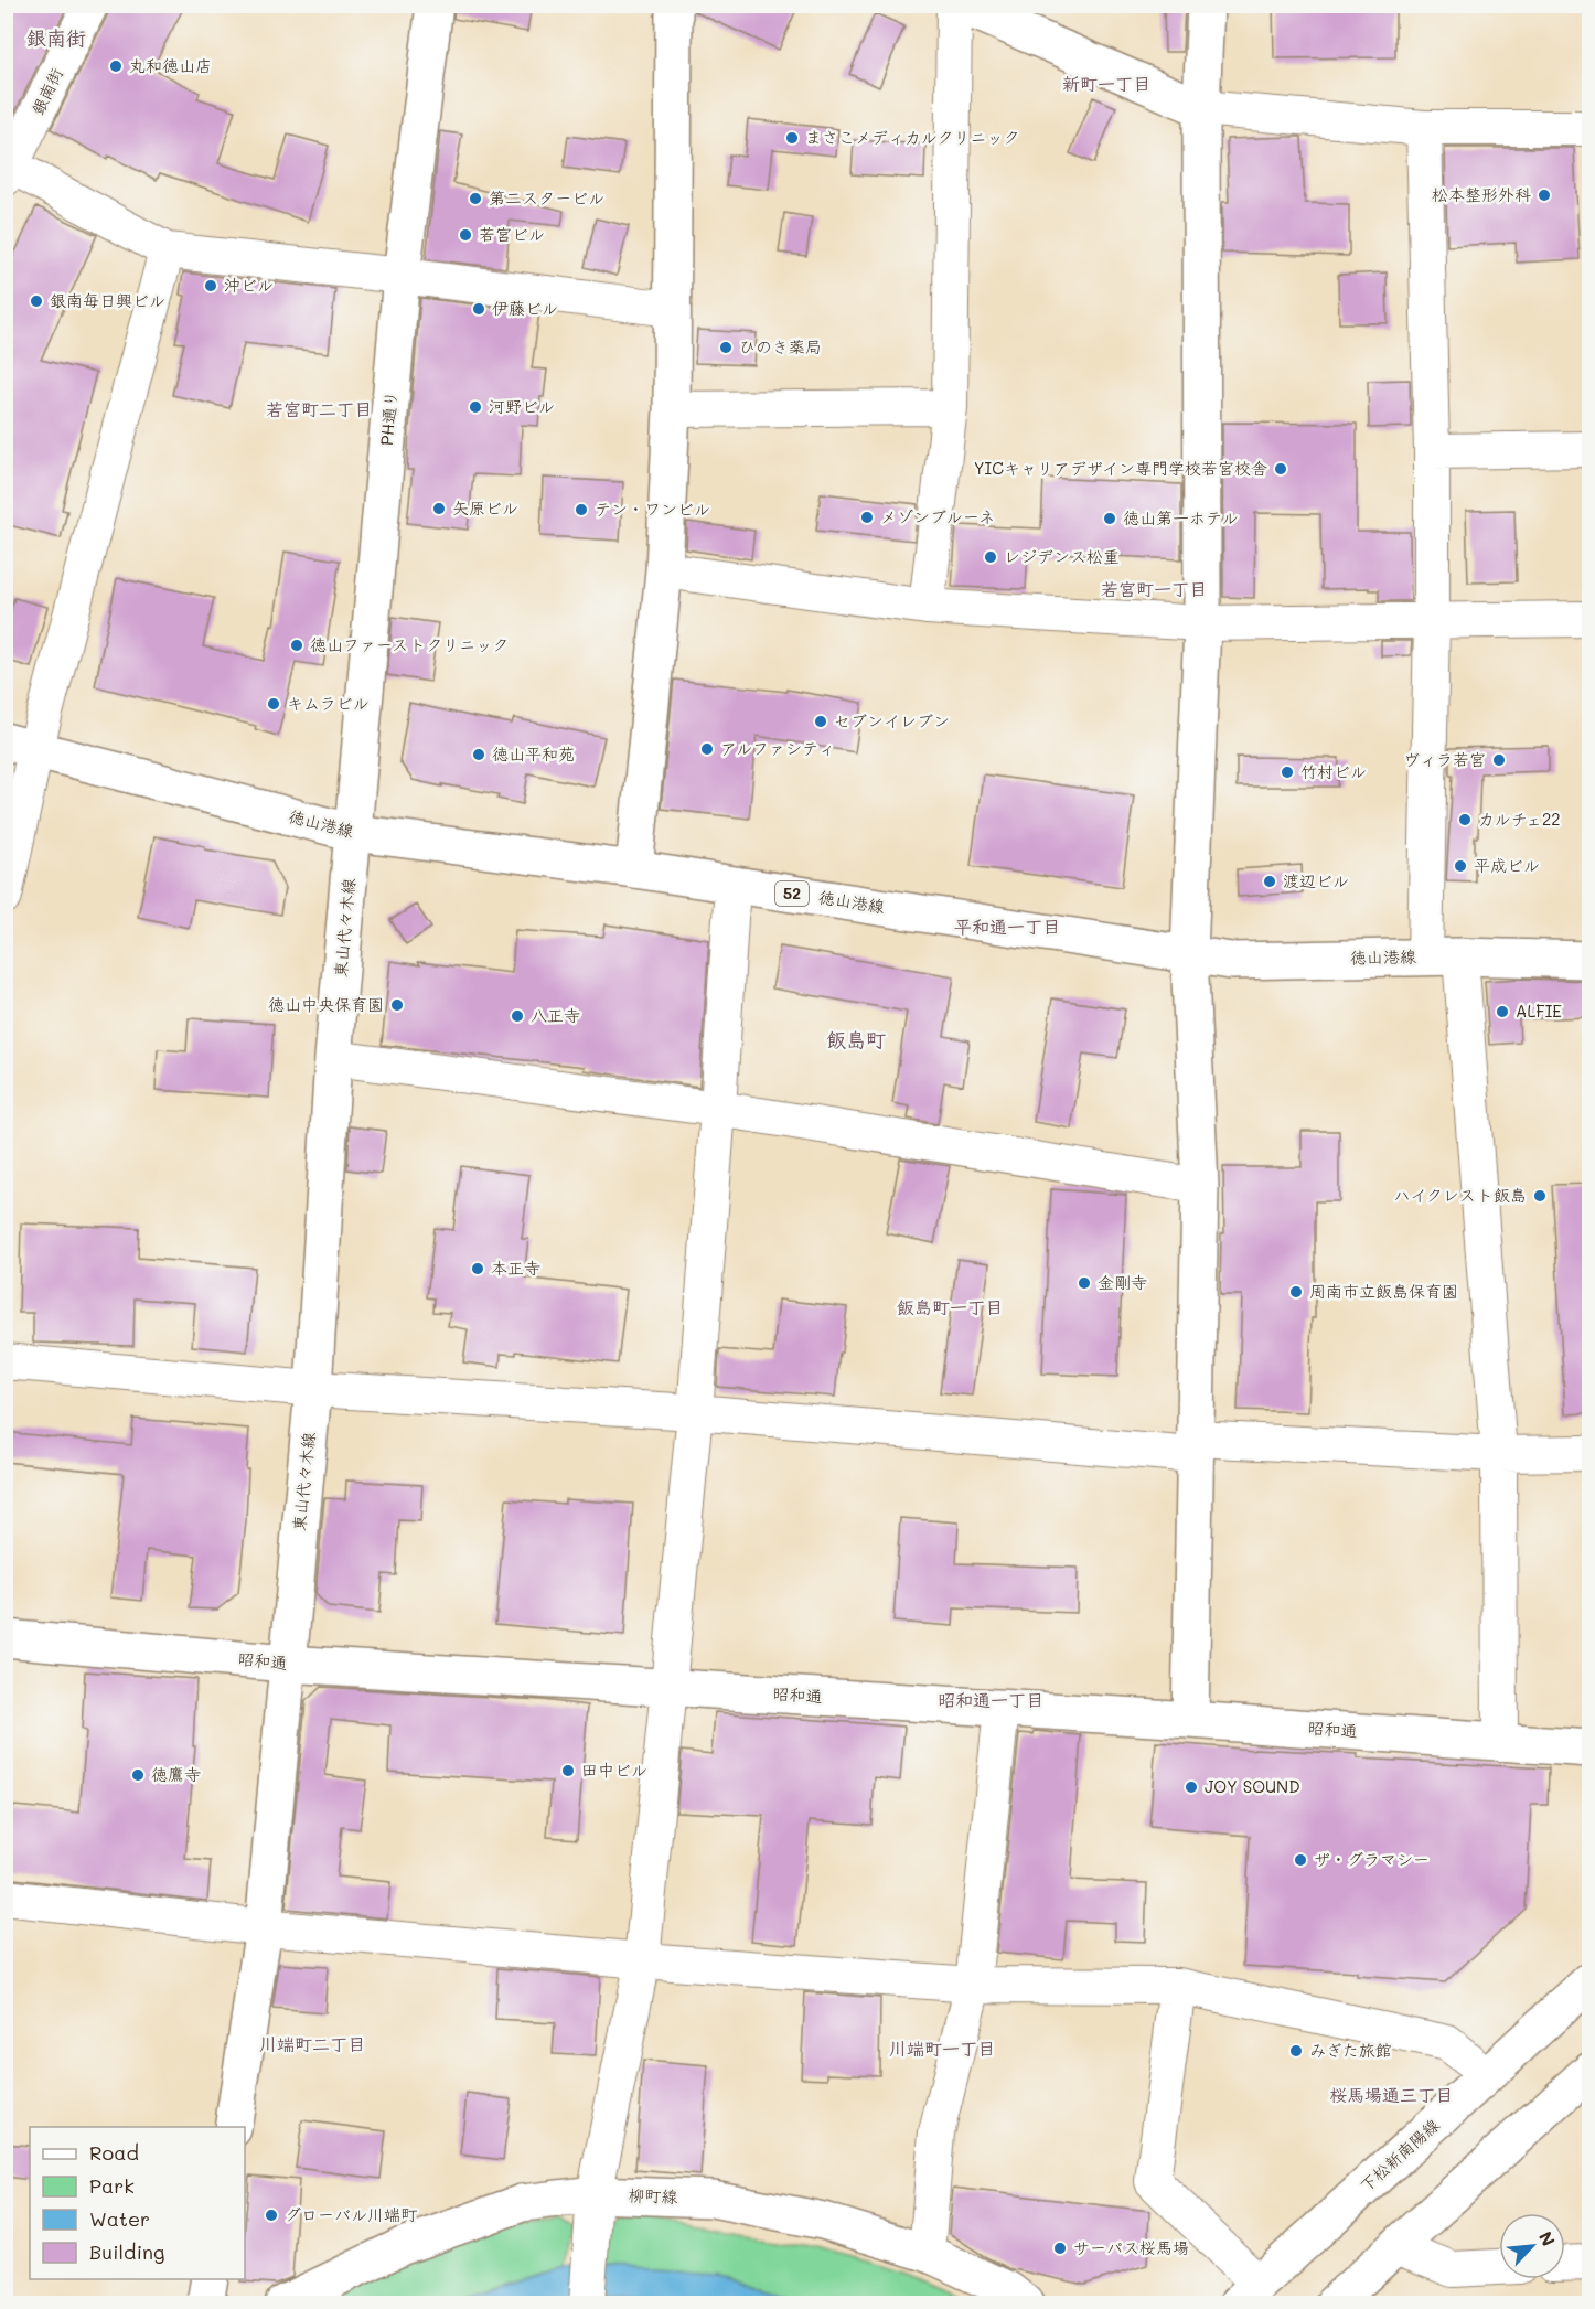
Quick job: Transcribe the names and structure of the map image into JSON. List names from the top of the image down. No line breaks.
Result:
{"streets":{"street":["銀南街","PH通り","徳山港線","52","東山代々木線","昭和通","下松新南陽線","柳町線"]},"crossings":[["PH通り","徳山港線"],["PH通り","東山代々木線"],["徳山港線","東山代々木線"],["東山代々木線","昭和通"]],"districts":["銀南街","新町一丁目","若宮町二丁目","若宮町一丁目","平和通一丁目","飯島町","飯島町一丁目","昭和通一丁目","川端町二丁目","川端町一丁目","桜馬場通三丁目"],"places":["丸和徳山店","まさこメディカルクリニック","松本整形外科","第二スタービル","若宮ビル","沖ビル","銀南毎日興ビル","伊藤ビル","ひのき薬局","河野ビル","YICキャリアデザイン専門学校若宮校舎","矢原ビル","テン・ワンビル","メゾンブルーネ","徳山第一ホテル","レジデンス松重","徳山ファーストクリニック","キムラビル","セブンイレブン","アルファシティ","徳山平和苑","ヴィラ若宮","竹村ビル","カルチェ22","平成ビル","渡辺ビル","徳山中央保育園","ALFIE","八正寺","ハイクレスト飯島","本正寺","金剛寺","周南市立飯島保育園","田中ビル","徳鷹寺","JOY SOUND","ザ・グラマシー","みぎた旅館","グローバル川端町","サーパス桜馬場"],"legend":["Road","Park","Water","Building"],"north":"top right"}
